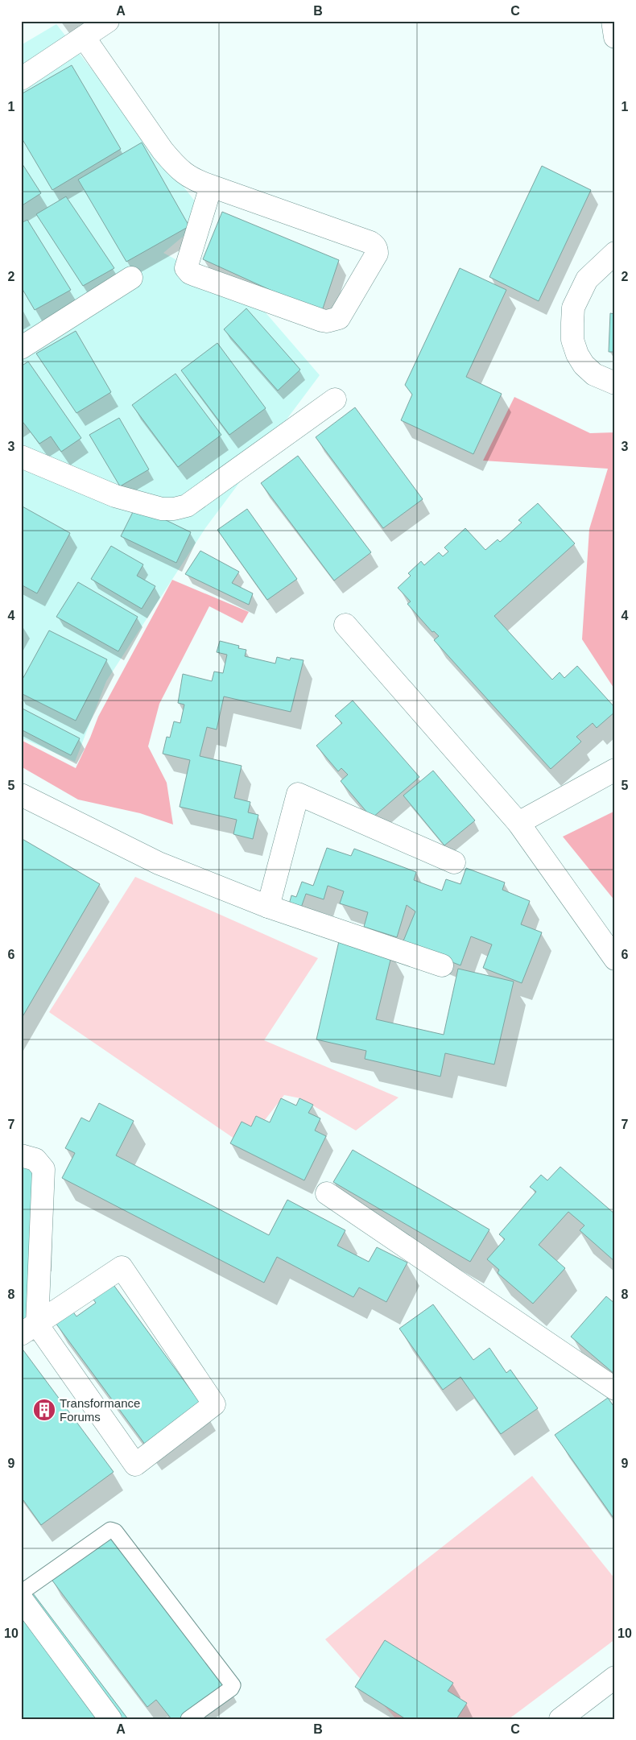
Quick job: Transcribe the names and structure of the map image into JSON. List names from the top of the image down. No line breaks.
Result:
{"places":{"building":["Transformance Forums"]},"grid":{"columns":["A","B","C"],"rows":["1","2","3","4","5","6","7","8","9","10"]}}
